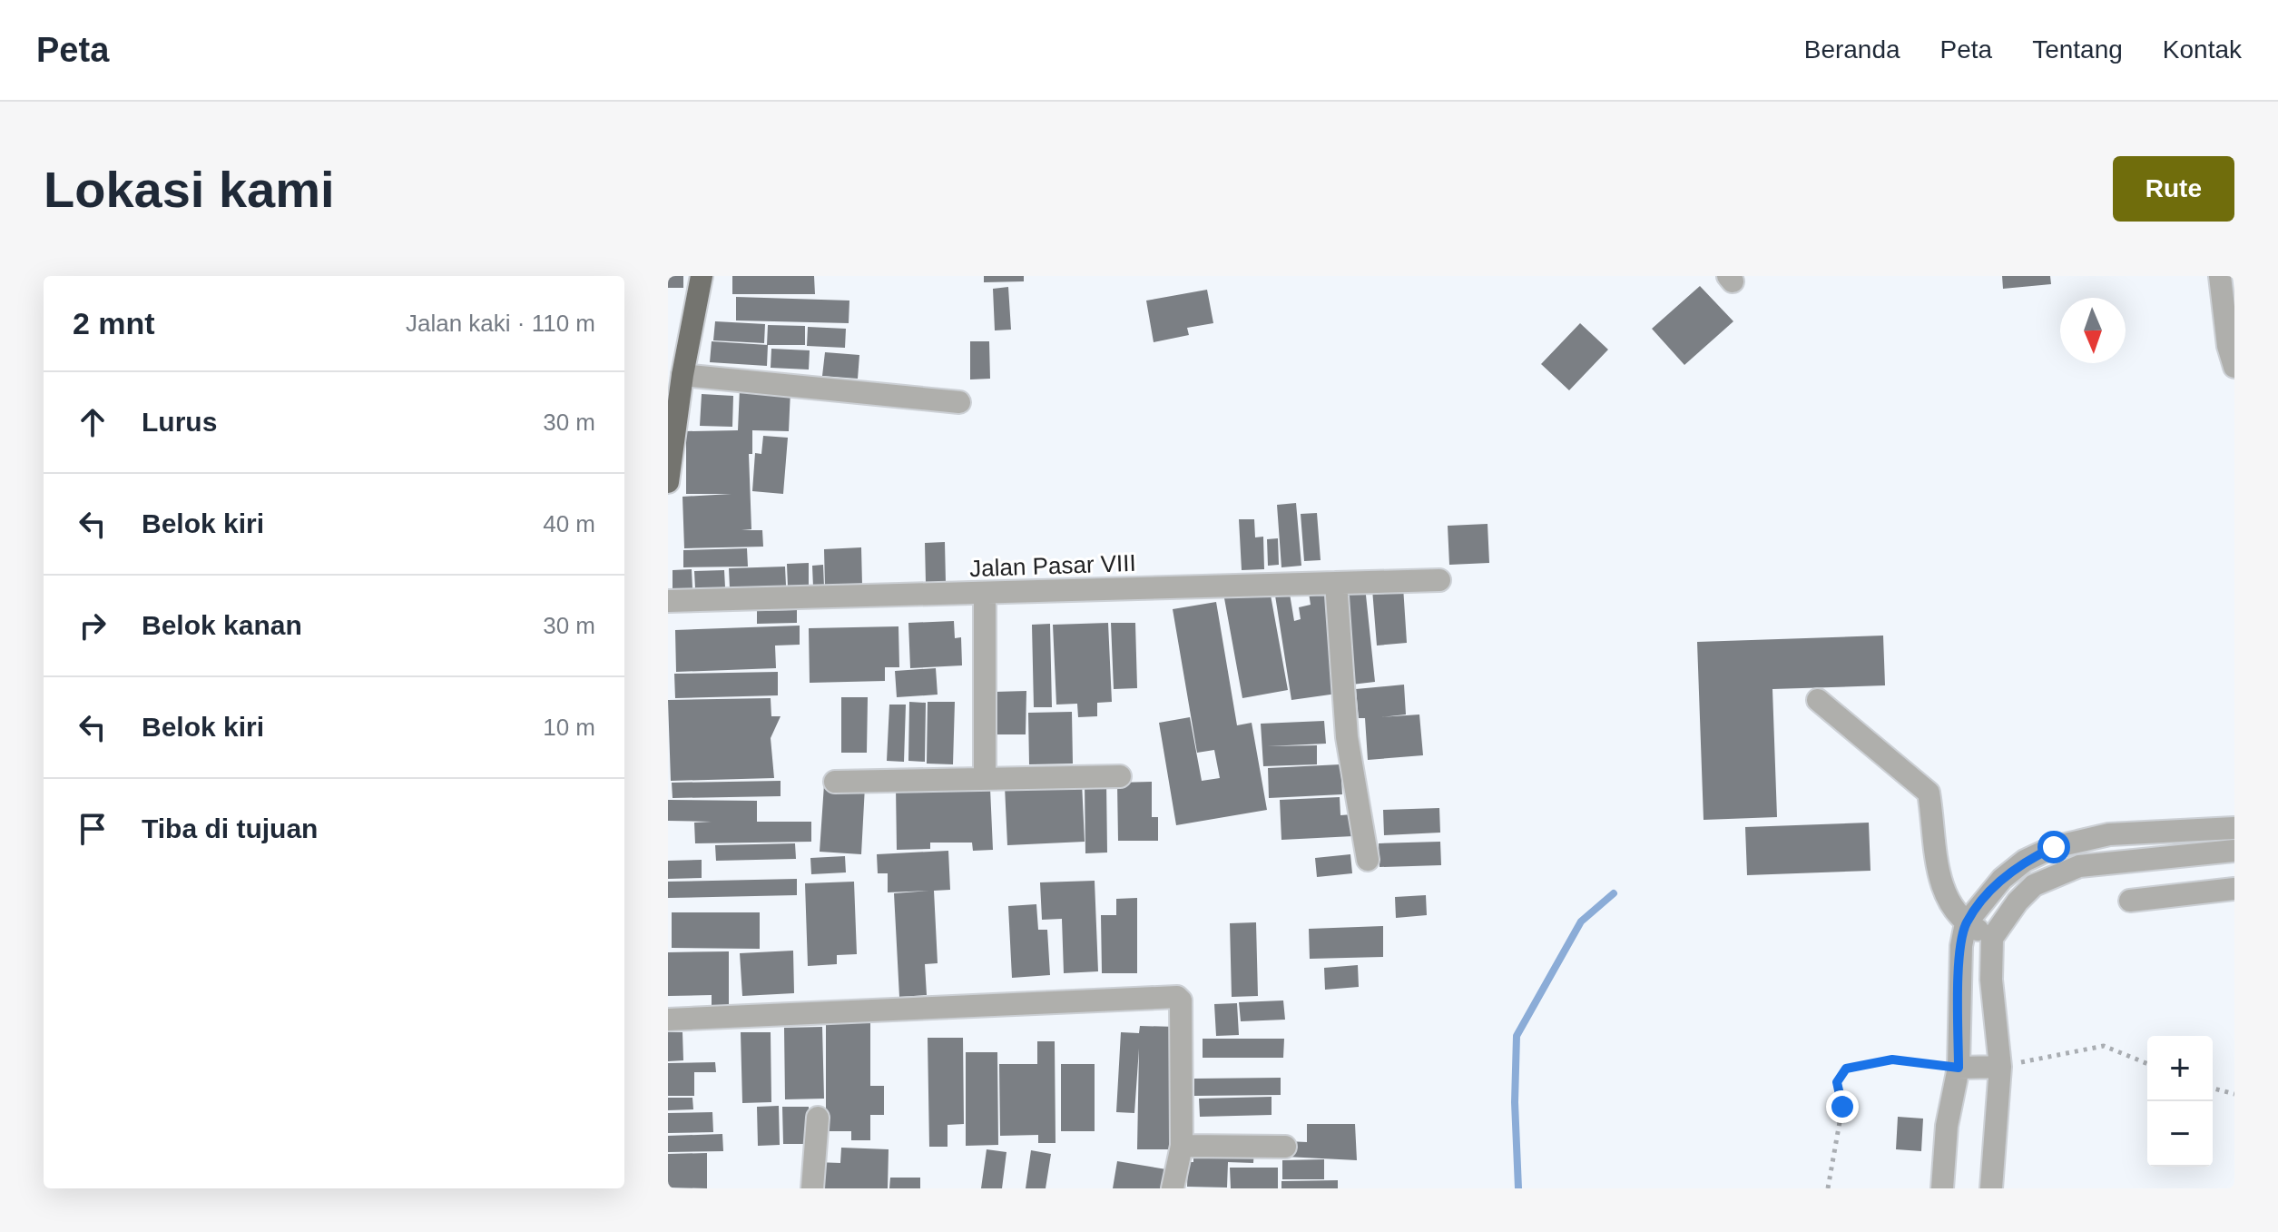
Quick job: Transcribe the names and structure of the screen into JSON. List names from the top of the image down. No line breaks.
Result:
{"streets":{"street":["Jalan Pasar VIII"]},"north":"bottom","page":{"header":"Peta","nav":["Beranda","Peta","Tentang","Kontak"],"buttons":"Rute","title":"Lokasi kami","heading":["2 mnt","Jalan kaki · 110 m"],"list":[["Lurus","30 m"],["Belok kiri","40 m"],["Belok kanan","30 m"],["Belok kiri","10 m"],"Tiba di tujuan"],"map_buttons":["+","−"]}}
